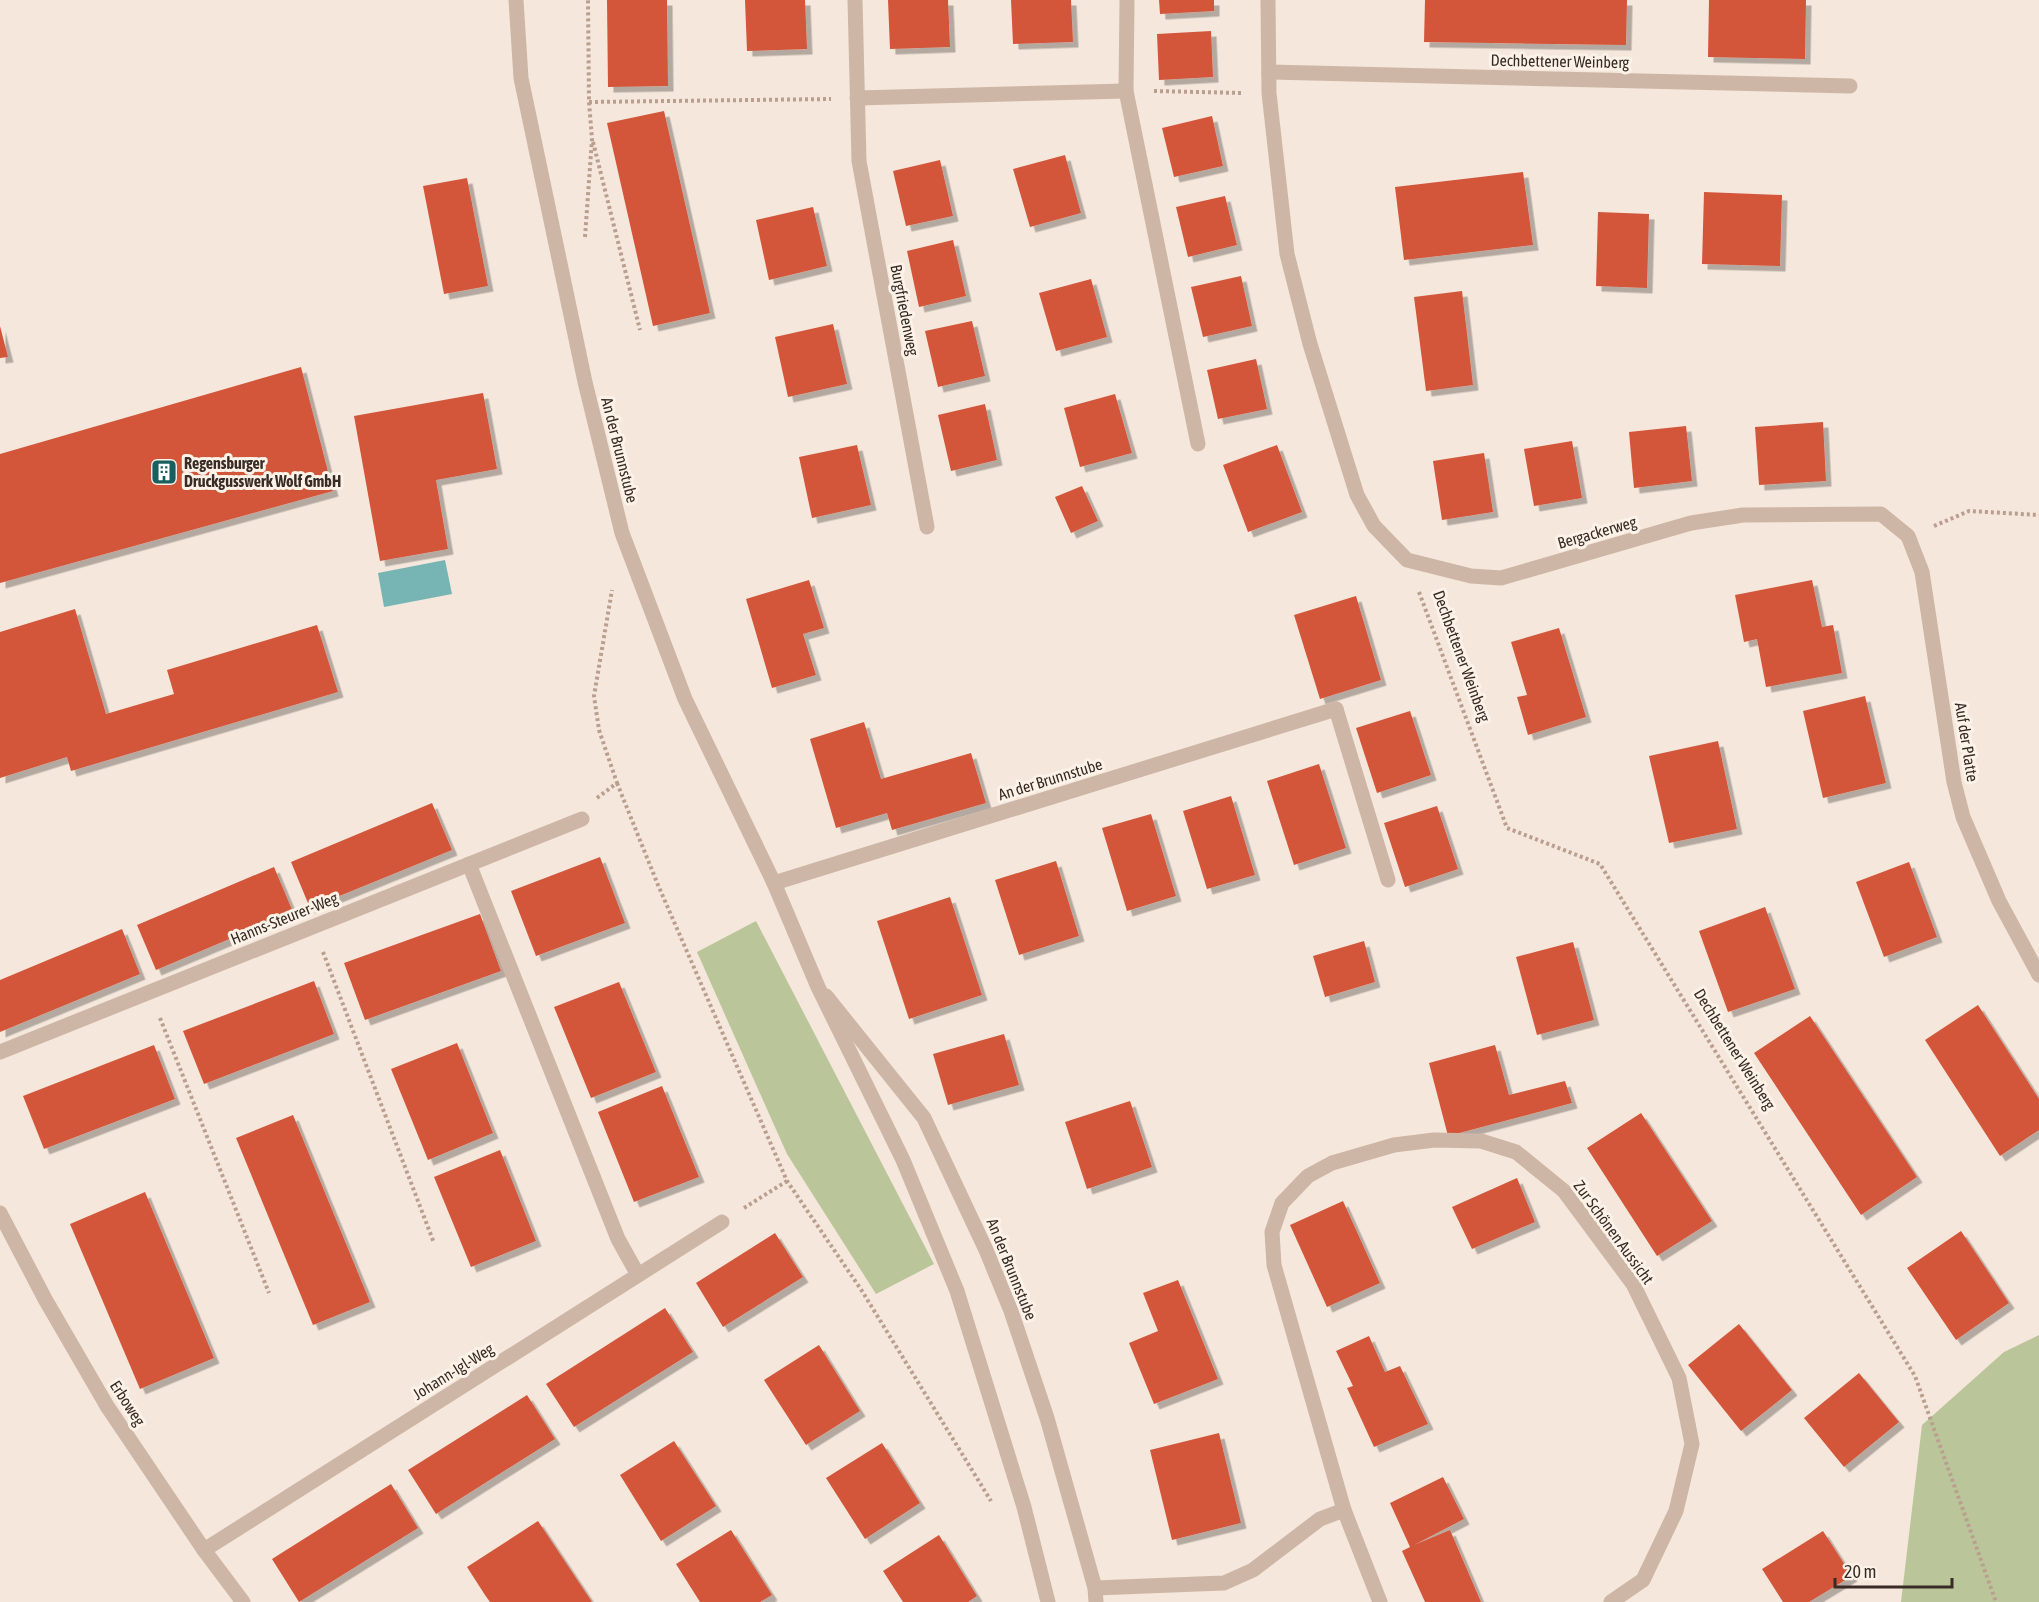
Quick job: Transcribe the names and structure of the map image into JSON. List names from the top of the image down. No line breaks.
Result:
{"streets":{"street":["Dechbettener Weinberg","Burgfriedenweg","An der Brunnstube","Bergackerweg","Auf der Platte","Hanns-Steurer-Weg","Zur Schönen Aussicht","Johann-Igl-Weg","Erboweg"]},"crossings":[["Dechbettener Weinberg","Bergackerweg"],["Bergackerweg","Auf der Platte"],["Johann-Igl-Weg","Erboweg"]],"places":{"building":["Regensburger Druckgusswerk Wolf GmbH"]},"scale_bar":"20 m"}
